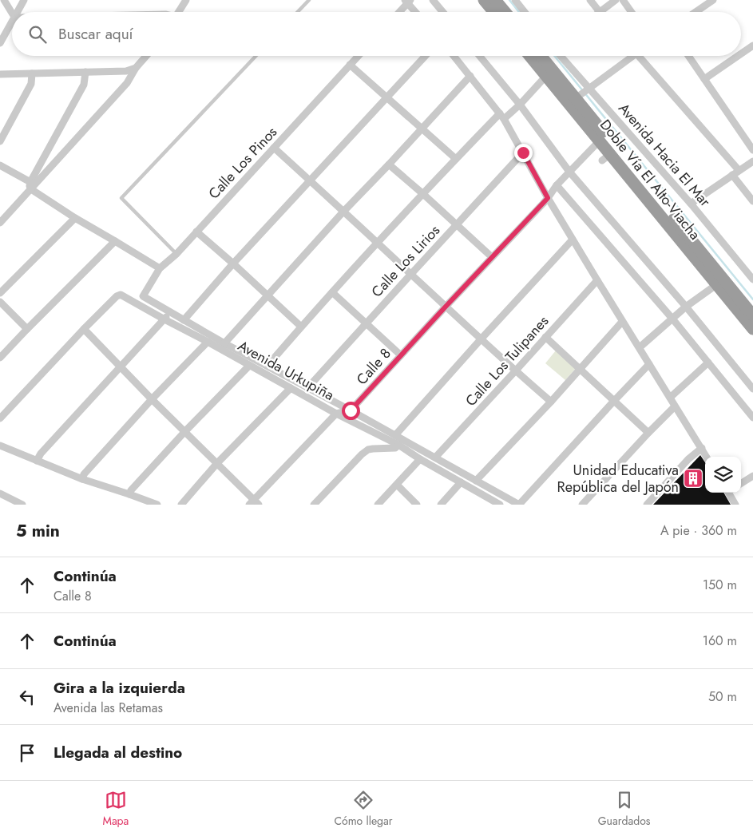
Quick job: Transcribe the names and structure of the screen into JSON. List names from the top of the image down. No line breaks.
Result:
{"streets":{"highway":["Doble Vía El Alto-Viacha"],"street":["Avenida Hacia El Mar","Calle Los Pinos","Calle Los Lirios","Calle Los Tulipanes","Calle 8","Avenida Urkupiña"]},"crossings":[["Avenida Hacia El Mar","Doble Vía El Alto-Viacha"],["Doble Vía El Alto-Viacha","Calle 8"]],"places":{"building":["Unidad Educativa República del Japón"]},"page":{"search":"Buscar aquí","heading":["5 min","A pie · 360 m"],"list":[["Continúa","Calle 8","150 m"],["Continúa","160 m"],["Gira a la izquierda","Avenida las Retamas","50 m"],"Llegada al destino"],"nav":["Mapa","Cómo llegar","Guardados"]}}
